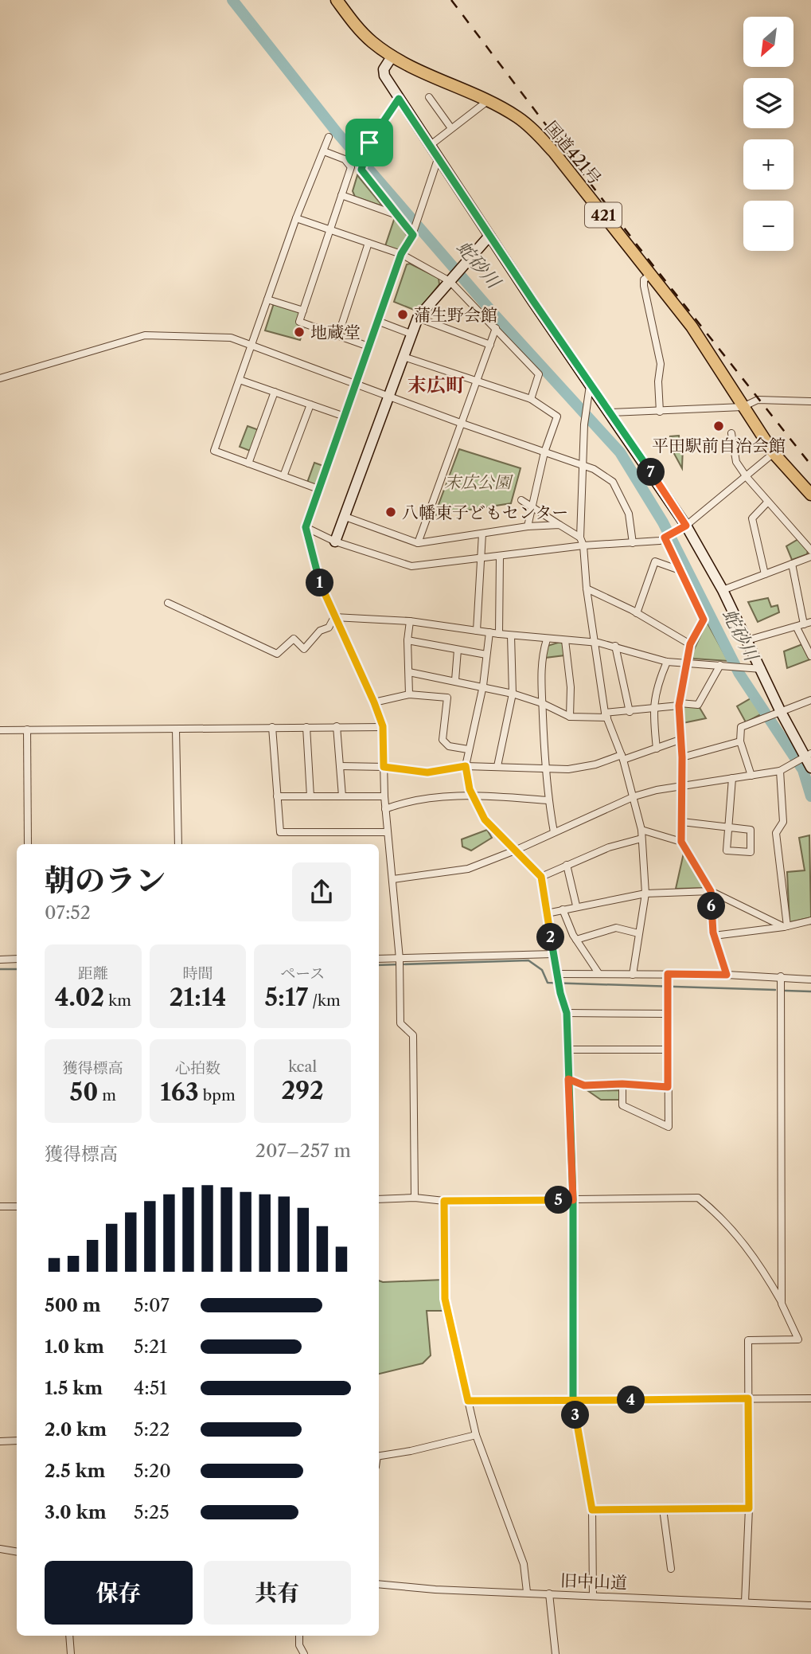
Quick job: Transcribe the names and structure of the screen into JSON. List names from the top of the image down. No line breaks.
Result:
{"streets":{"highway":["国道421号","421"],"street":["旧中山道"]},"districts":["末広町"],"water":["蛇砂川"],"parks":["末広公園"],"places":["蒲生野会館","地蔵堂","平田駅前自治会館","八幡東子どもセンター"],"north":"bottom left","page":{"map_buttons":["+","−"],"pins":["7","1","6","2","5","4","3"],"heading":["朝のラン","07:52"],"stats":[["距離","4.02 km"],["時間","21:14"],["ペース","5:17 /km"],["獲得標高","50 m"],["心拍数","163 bpm"],["kcal","292"]],"chart":["獲得標高","207–257 m"],"list":[{"name":"500 m","note":"5:07"},{"name":"1.0 km","note":"5:21"},{"name":"1.5 km","note":"4:51"},{"name":"2.0 km","note":"5:22"},{"name":"2.5 km","note":"5:20"},{"name":"3.0 km","note":"5:25"}],"buttons":["保存","共有"]}}
